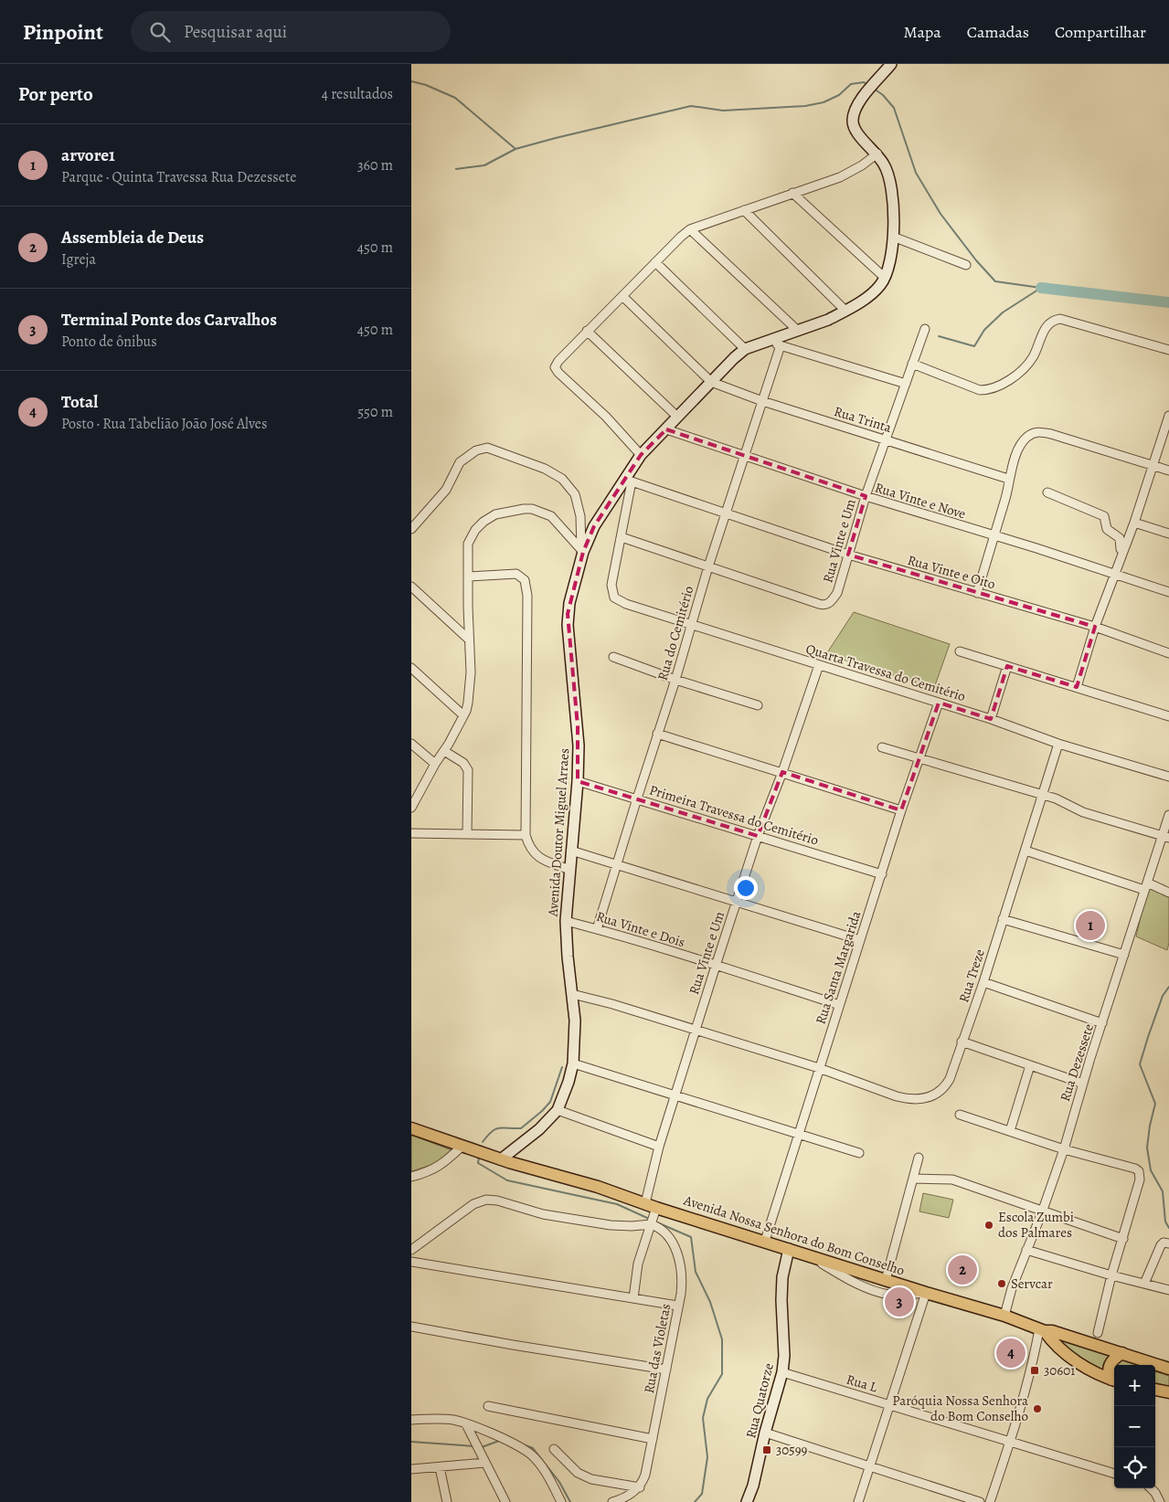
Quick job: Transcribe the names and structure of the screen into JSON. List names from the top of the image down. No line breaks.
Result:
{"streets":{"main road":["Avenida Doutor Miguel Arraes","Avenida Nossa Senhora do Bom Conselho","Rua Quatorze"],"street":["Rua Trinta","Rua Vinte e Nove","Rua Vinte e Um","Rua Vinte e Oito","Rua do Cemitério","Quarta Travessa do Cemitério","Primeira Travessa do Cemitério","Rua Vinte e Dois","Rua Santa Margarida","Rua Treze","Rua Dezessete","Rua das Violetas","Rua L"]},"crossings":[["Rua Trinta","Rua Vinte e Um"],["Rua Trinta","Rua do Cemitério"],["Rua Trinta","Avenida Doutor Miguel Arraes"],["Rua Vinte e Nove","Rua Vinte e Um"],["Rua Vinte e Nove","Rua do Cemitério"],["Rua Vinte e Nove","Avenida Doutor Miguel Arraes"],["Rua Vinte e Um","Rua Vinte e Oito"],["Rua Vinte e Um","Rua do Cemitério"],["Rua Vinte e Um","Quarta Travessa do Cemitério"],["Rua Vinte e Um","Primeira Travessa do Cemitério"],["Rua Vinte e Um","Rua Vinte e Dois"],["Rua Vinte e Um","Rua Treze"],["Rua Vinte e Um","Avenida Nossa Senhora do Bom Conselho"],["Rua Vinte e Oito","Rua do Cemitério"],["Rua do Cemitério","Quarta Travessa do Cemitério"],["Rua do Cemitério","Primeira Travessa do Cemitério"],["Rua do Cemitério","Rua Vinte e Dois"],["Quarta Travessa do Cemitério","Rua Santa Margarida"],["Quarta Travessa do Cemitério","Rua Treze"],["Primeira Travessa do Cemitério","Avenida Doutor Miguel Arraes"],["Primeira Travessa do Cemitério","Rua Santa Margarida"],["Avenida Doutor Miguel Arraes","Rua Vinte e Dois"],["Avenida Doutor Miguel Arraes","Rua Treze"],["Avenida Doutor Miguel Arraes","Avenida Nossa Senhora do Bom Conselho"],["Rua Vinte e Dois","Rua Santa Margarida"],["Rua Santa Margarida","Rua Treze"],["Rua Santa Margarida","Avenida Nossa Senhora do Bom Conselho"],["Rua Dezessete","Avenida Nossa Senhora do Bom Conselho"],["Avenida Nossa Senhora do Bom Conselho","Rua Quatorze"],["Rua L","Rua Quatorze"]],"places":{"other":["Escola Zumbi dos Palmares","Servcar","Paróquia Nossa Senhora do Bom Conselho"],"transit":["30601","30599"]},"page":{"header":"Pinpoint","search":"Pesquisar aqui","nav":["Mapa","Camadas","Compartilhar"],"heading":["Por perto","4 resultados"],"list":[{"mark":"1","name":"arvore1","note":"Parque · Quinta Travessa Rua Dezessete","value":"360 m"},{"mark":"2","name":"Assembleia de Deus","note":"Igreja","value":"450 m"},{"mark":"3","name":"Terminal Ponte dos Carvalhos","note":"Ponto de ônibus","value":"450 m"},{"mark":"4","name":"Total","note":"Posto · Rua Tabelião João José Alves","value":"550 m"}],"pins":["1","2","3","4"],"map_buttons":["+","−"]}}
